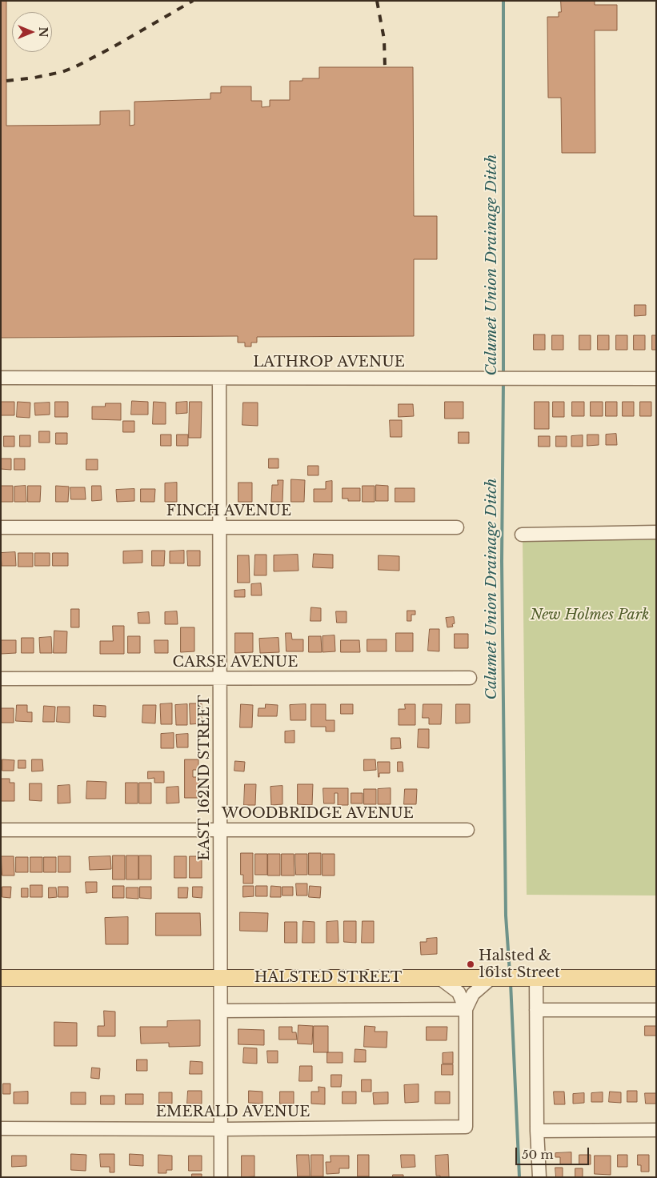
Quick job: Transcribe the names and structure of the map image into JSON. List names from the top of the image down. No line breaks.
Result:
{"streets":{"main road":["HALSTED STREET"],"street":["LATHROP AVENUE","FINCH AVENUE","CARSE AVENUE","EAST 162ND STREET","WOODBRIDGE AVENUE","EMERALD AVENUE"]},"crossings":[["LATHROP AVENUE","EAST 162ND STREET"],["FINCH AVENUE","EAST 162ND STREET"],["CARSE AVENUE","EAST 162ND STREET"],["EAST 162ND STREET","WOODBRIDGE AVENUE"],["EAST 162ND STREET","HALSTED STREET"],["EAST 162ND STREET","EMERALD AVENUE"]],"water":["Calumet Union Drainage Ditch"],"parks":["New Holmes Park"],"places":["Halsted & 161st Street"],"scale_bar":"50 m","north":"right"}
